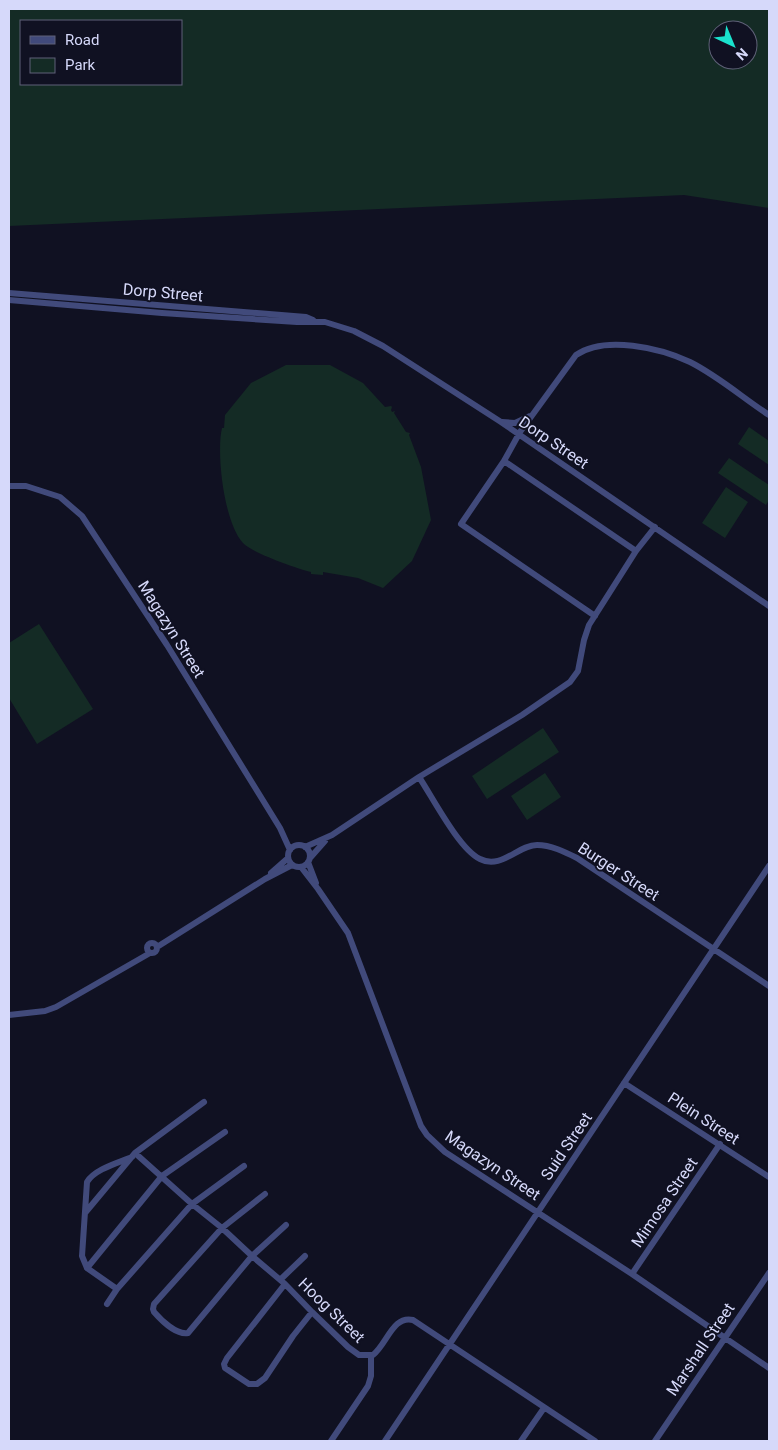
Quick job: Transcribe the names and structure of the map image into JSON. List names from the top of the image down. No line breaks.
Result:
{"streets":{"street":["Dorp Street","Magazyn Street","Burger Street","Plein Street","Suid Street","Mimosa Street","Hoog Street","Marshall Street"]},"crossings":[["Magazyn Street","Suid Street"],["Magazyn Street","Mimosa Street"],["Magazyn Street","Marshall Street"],["Burger Street","Suid Street"],["Plein Street","Suid Street"],["Plein Street","Mimosa Street"],["Suid Street","Hoog Street"]],"legend":["Road","Park"],"north":"bottom right"}
